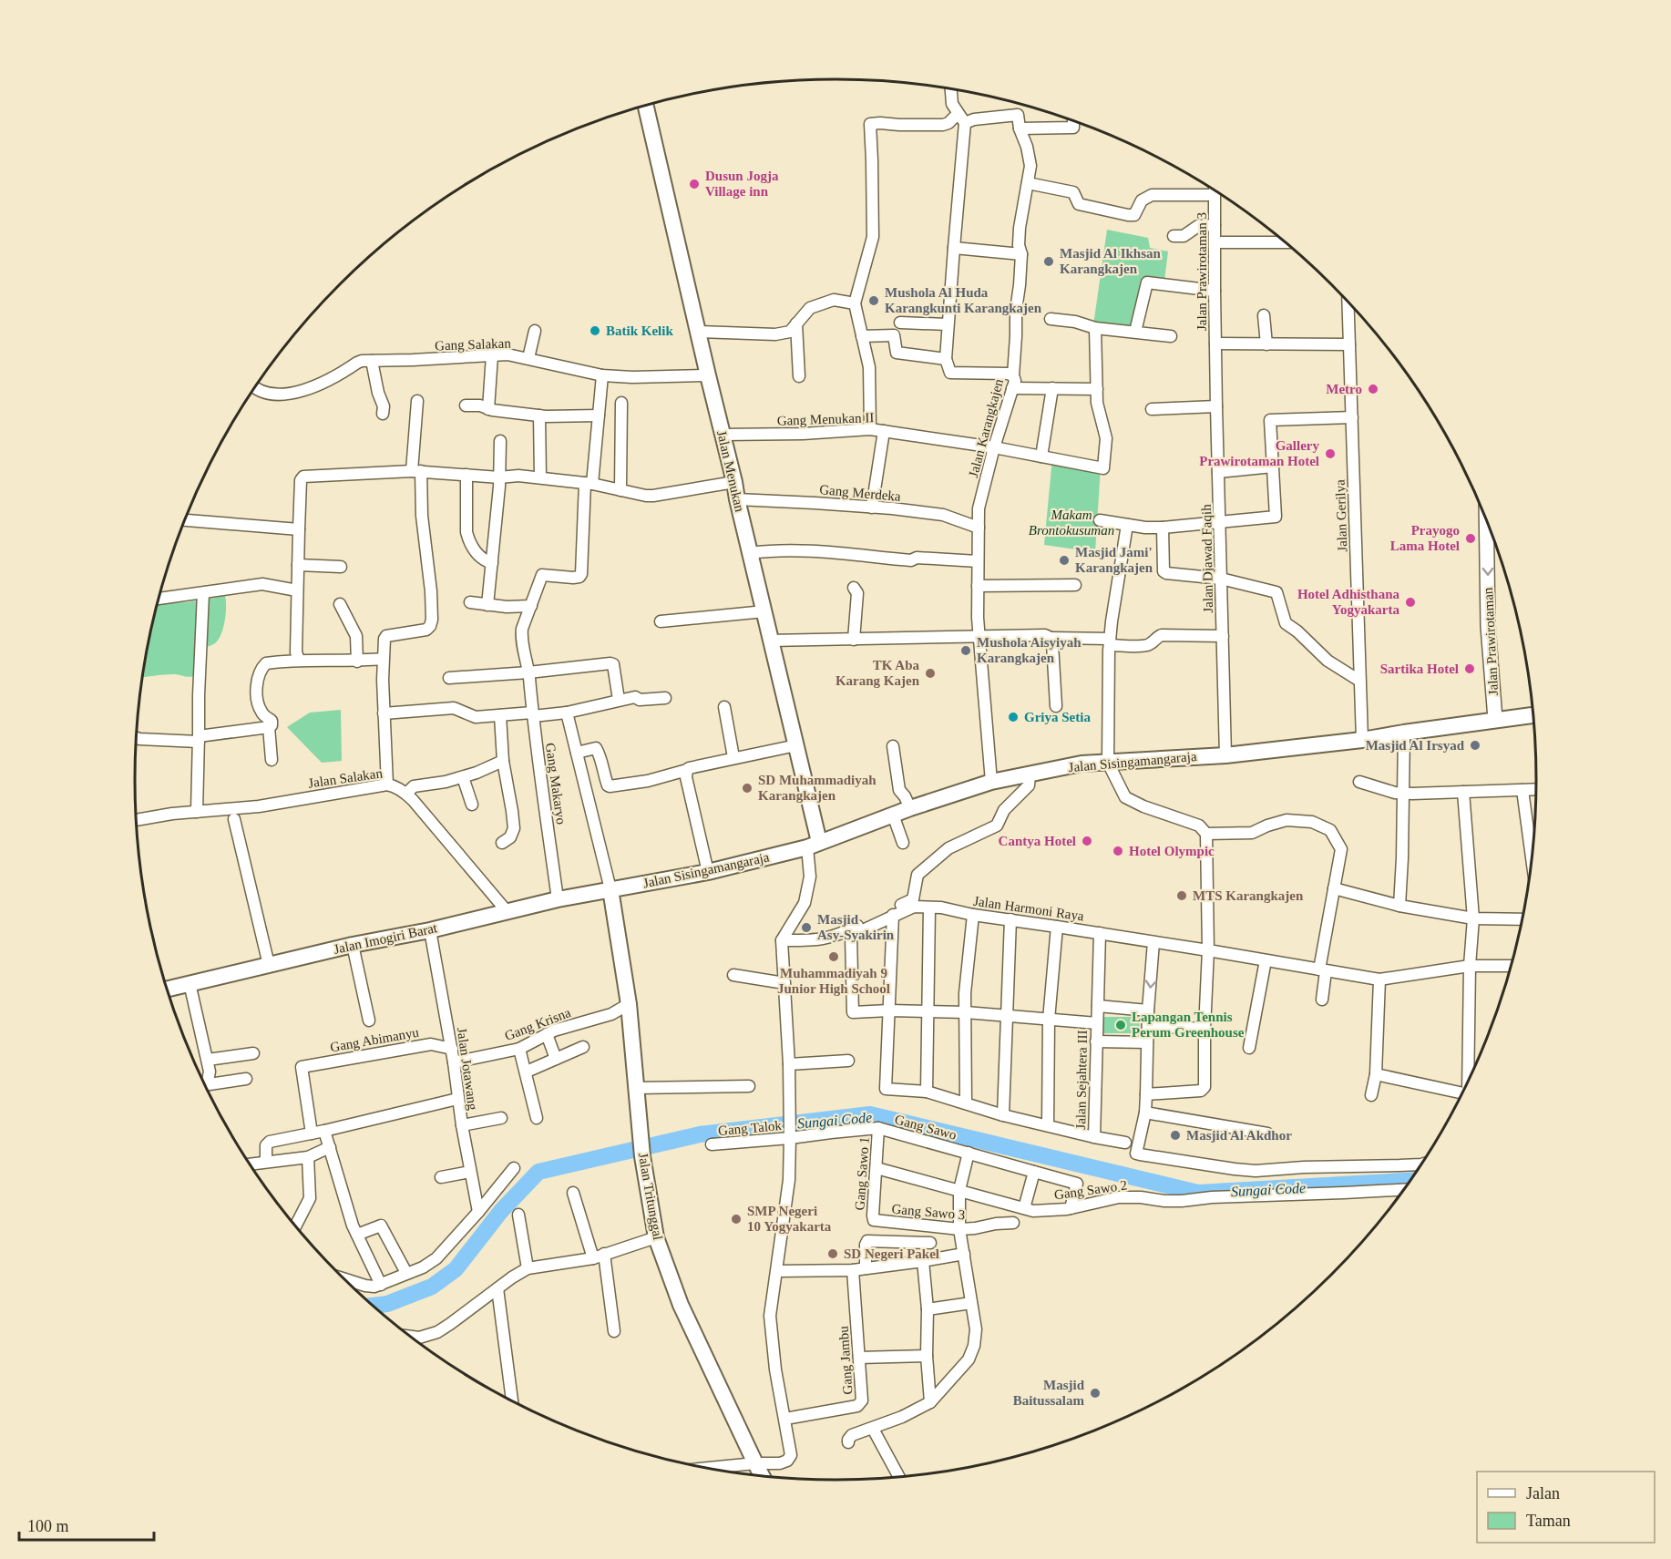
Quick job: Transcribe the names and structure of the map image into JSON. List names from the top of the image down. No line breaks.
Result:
{"streets":{"main road":["Jalan Menukan","Jalan Sisingamangaraja","Jalan Imogiri Barat","Jalan Tritunggal"],"street":["Jalan Prawirotaman 3","Gang Salakan","Gang Menukan II","Jalan Karangkajen","Gang Merdeka","Jalan Gerilya","Jalan Djawad Faqih","Jalan Prawirotaman","Jalan Salakan","Gang Makaryo","Jalan Harmoni Raya","Gang Krisna","Gang Abimanyu","Jalan Jotawang","Jalan Sejahtera III","Gang Sawo","Gang Talok","Gang Sawo 1","Gang Sawo 2","Gang Sawo 3","Gang Jambu"]},"crossings":[["Jalan Prawirotaman 3","Jalan Djawad Faqih"],["Gang Salakan","Jalan Menukan"],["Gang Menukan II","Jalan Karangkajen"],["Gang Menukan II","Jalan Menukan"],["Jalan Karangkajen","Gang Merdeka"],["Jalan Karangkajen","Jalan Sisingamangaraja"],["Jalan Menukan","Gang Merdeka"],["Jalan Menukan","Jalan Sisingamangaraja"],["Jalan Gerilya","Jalan Sisingamangaraja"],["Jalan Djawad Faqih","Jalan Sisingamangaraja"],["Jalan Prawirotaman","Jalan Sisingamangaraja"],["Jalan Sisingamangaraja","Jalan Imogiri Barat"],["Jalan Sisingamangaraja","Jalan Tritunggal"],["Jalan Salakan","Jalan Imogiri Barat"],["Gang Makaryo","Jalan Imogiri Barat"],["Jalan Harmoni Raya","Jalan Sejahtera III"],["Jalan Imogiri Barat","Jalan Jotawang"],["Jalan Imogiri Barat","Jalan Tritunggal"],["Gang Krisna","Jalan Jotawang"],["Gang Krisna","Jalan Tritunggal"],["Gang Abimanyu","Jalan Jotawang"],["Gang Sawo","Gang Talok"],["Gang Sawo","Gang Sawo 1"],["Gang Sawo","Gang Sawo 2"],["Gang Sawo 1","Gang Sawo 2"],["Gang Sawo 1","Gang Sawo 3"]],"one_way":["Jalan Prawirotaman"],"water":["Sungai Code"],"parks":["Makam Brontokusuman"],"places":["Dusun Jogja Village inn","Masjid Al Ikhsan Karangkajen","Mushola Al Huda Karangkunti Karangkajen","Batik Kelik","Metro","Gallery Prawirotaman Hotel","Prayogo Lama Hotel","Masjid Jami' Karangkajen","Hotel Adhisthana Yogyakarta","Mushola Aisyiyah Karangkajen","Sartika Hotel","TK Aba Karang Kajen","Griya Setia","Masjid Al Irsyad","SD Muhammadiyah Karangkajen","Cantya Hotel","Hotel Olympic","MTS Karangkajen","Masjid Asy-Syakirin","Muhammadiyah 9 Junior High School","Lapangan Tennis Perum Greenhouse","Masjid Al Akdhor","SMP Negeri 10 Yogyakarta","SD Negeri Pakel","Masjid Baitussalam"],"legend":["Jalan","Taman"],"scale_bar":"100 m"}
